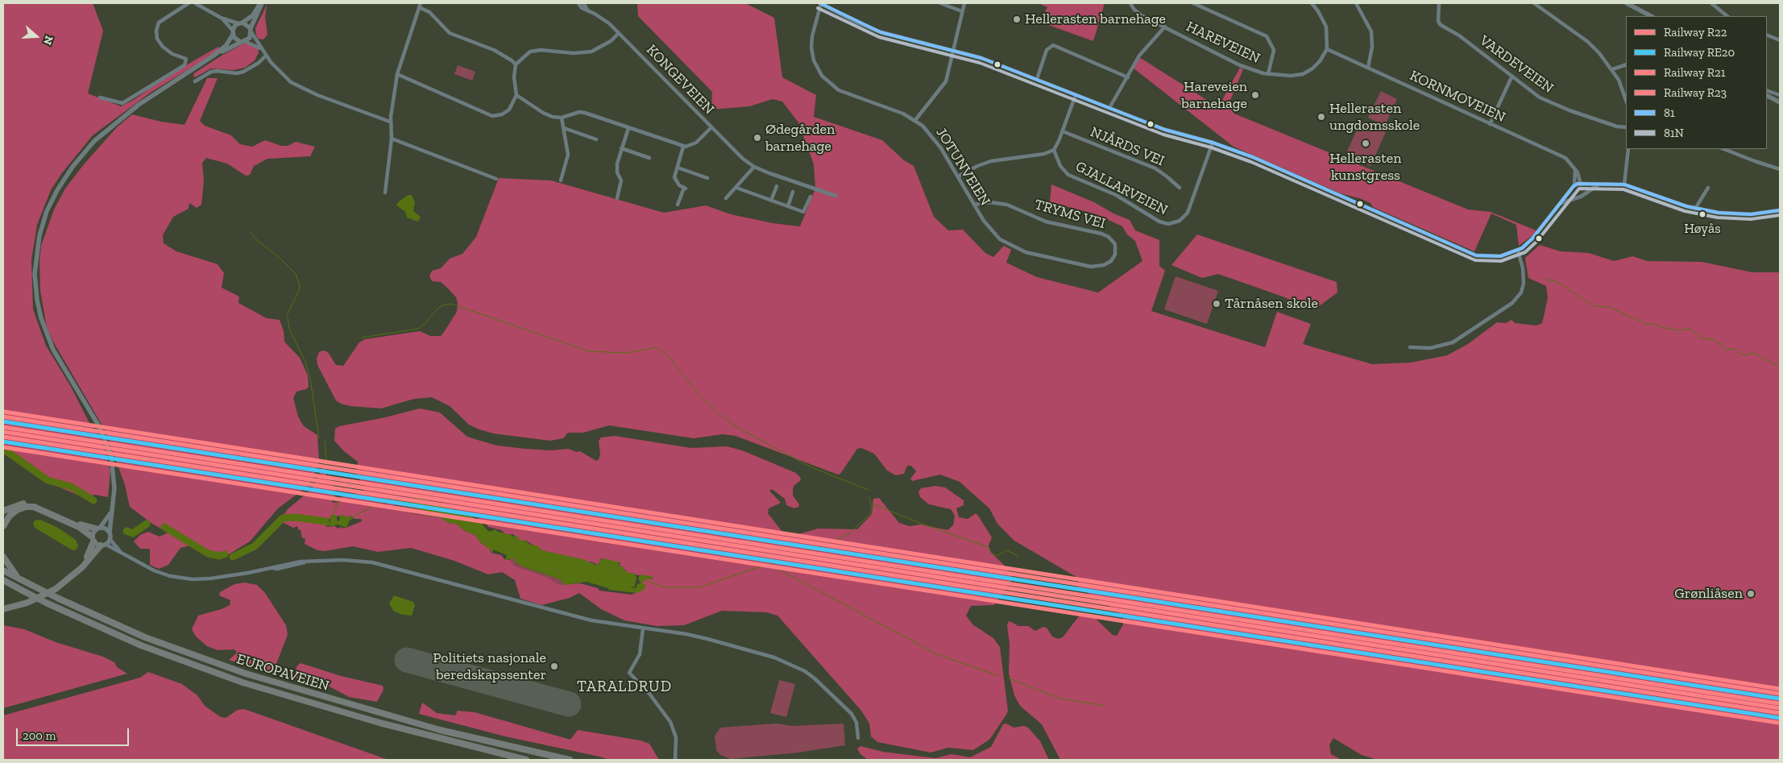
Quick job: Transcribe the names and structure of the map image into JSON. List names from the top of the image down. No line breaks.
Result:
{"streets":{"highway":["EUROPAVEIEN"],"street":["HAREVEIEN","VARDEVEIEN","KONGEVEIEN","KORNMOVEIEN","NJÅRDS VEI","JOTUNVEIEN","GJALLARVEIEN","TRYMS VEI"]},"crossings":[["HAREVEIEN","KORNMOVEIEN"],["JOTUNVEIEN","TRYMS VEI"]],"districts":["TARALDRUD"],"places":["Hellerasten barnehage","Hareveien barnehage","Hellerasten ungdomsskole","Ødegården barnehage","Hellerasten kunstgress","Høyås","Tårnåsen skole","Grønliåsen","Politiets nasjonale beredskapssenter"],"lines":["transit line 81","transit line 81N","rail line R21","rail line R22","rail line RE20","rail line R23"],"legend":["Railway R22","Railway RE20","Railway R21","Railway R23","81","81N"],"scale_bar":"200 m","north":"right"}
